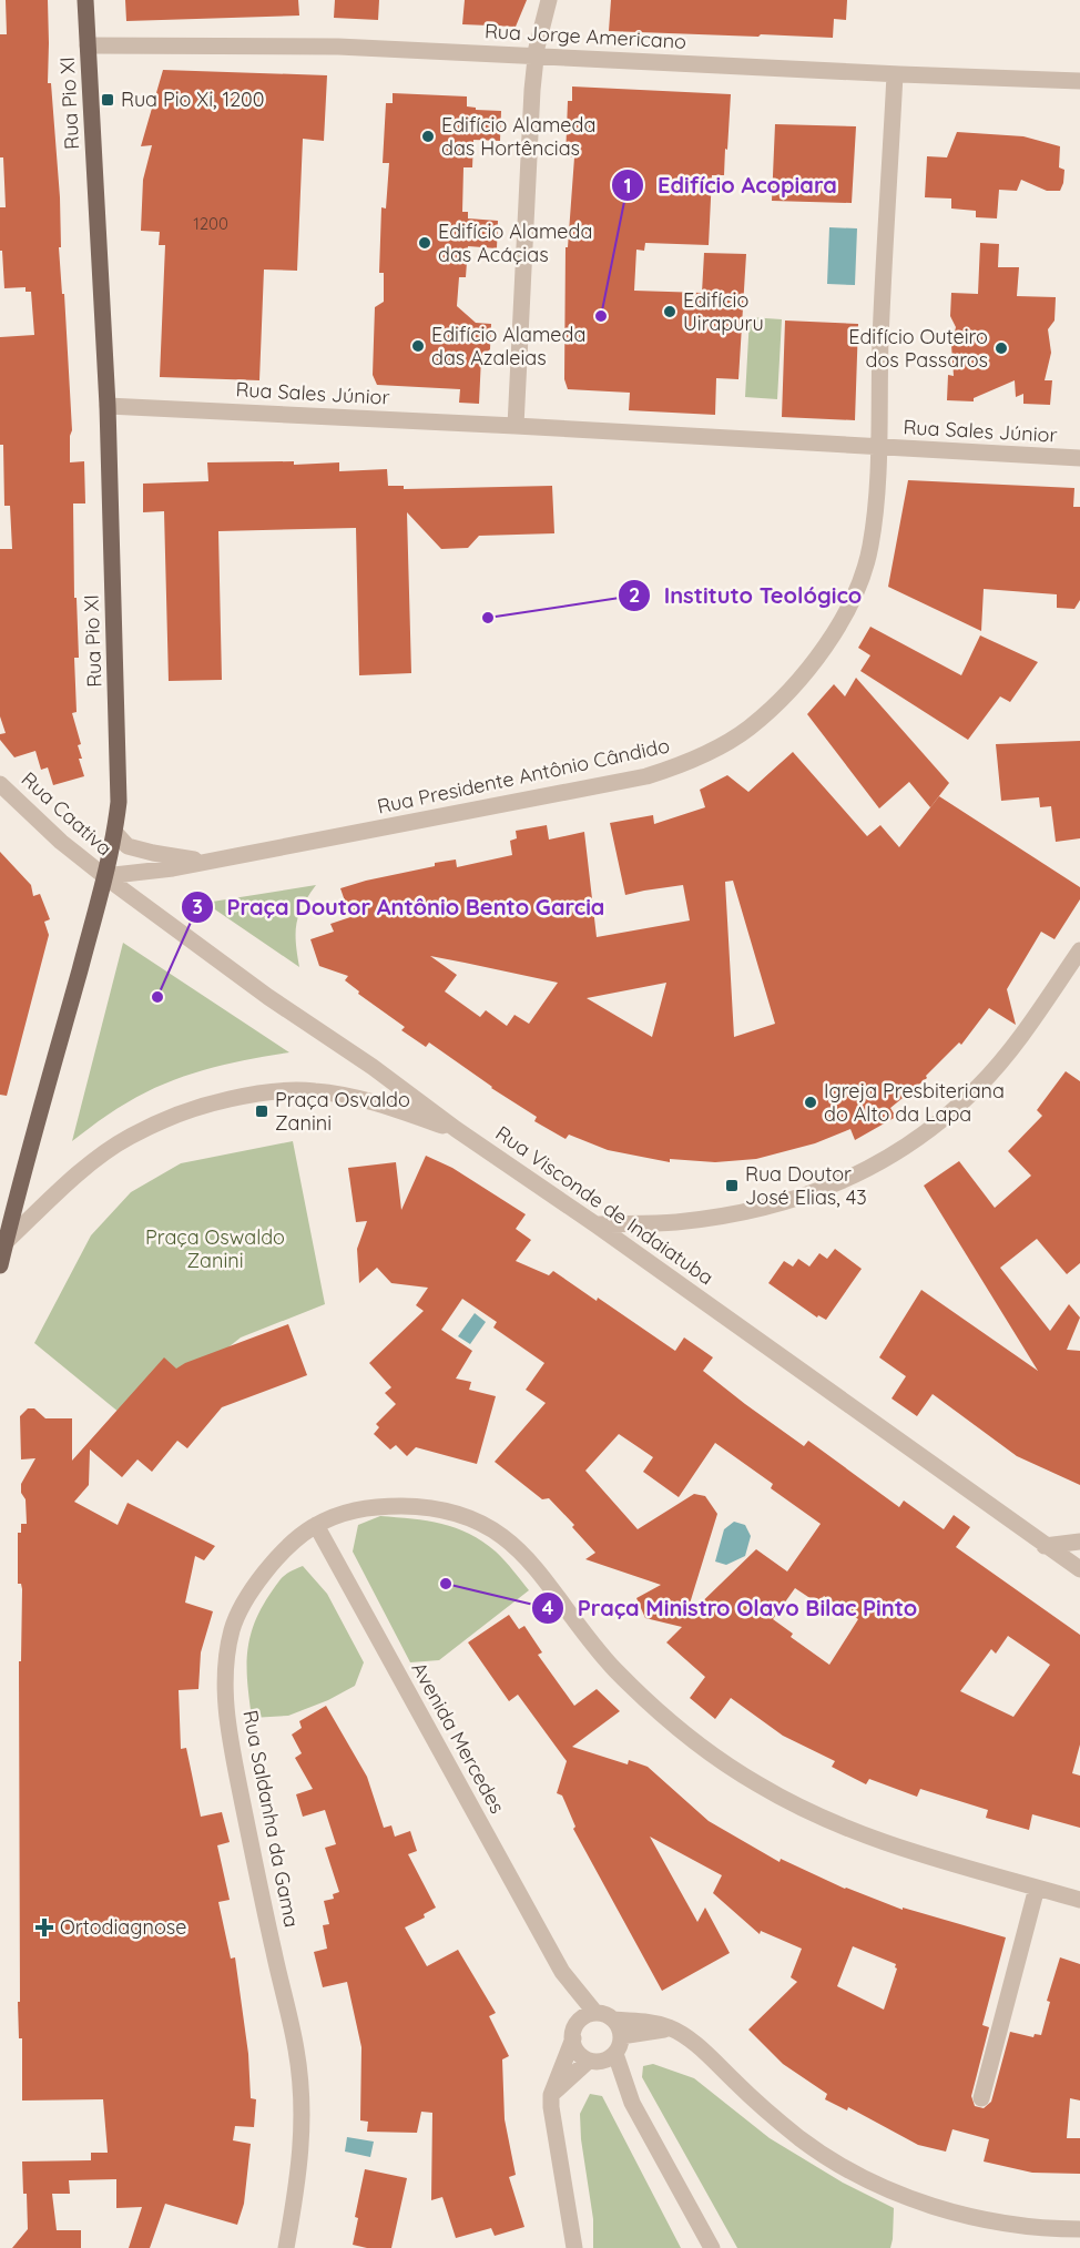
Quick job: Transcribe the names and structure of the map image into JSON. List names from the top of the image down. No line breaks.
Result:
{"streets":{"main road":["Rua Pio XI"],"street":["Rua Jorge Americano","Rua Sales Júnior","Rua Presidente Antônio Cândido","Rua Caativa","Rua Visconde de Indaiatuba","Avenida Mercedes","Rua Saldanha da Gama"]},"crossings":[["Rua Jorge Americano","Rua Pio XI"],["Rua Jorge Americano","Rua Presidente Antônio Cândido"],["Rua Pio XI","Rua Sales Júnior"],["Rua Pio XI","Rua Presidente Antônio Cândido"],["Rua Pio XI","Rua Caativa"],["Rua Pio XI","Rua Visconde de Indaiatuba"],["Rua Sales Júnior","Rua Presidente Antônio Cândido"],["Rua Presidente Antônio Cândido","Rua Caativa"],["Rua Presidente Antônio Cândido","Rua Visconde de Indaiatuba"],["Rua Caativa","Rua Visconde de Indaiatuba"],["Avenida Mercedes","Rua Saldanha da Gama"]],"parks":["Praça Oswaldo Zanini"],"places":{"transit":["Rua Pio Xi, 1200","Praça Osvaldo Zanini","Rua Doutor José Elias, 43"],"other":["Edifício Alameda das Hortências","Edifício Alameda das Acáçias","Edifício Uirapuru","Edifício Acopiara","Edifício Alameda das Azaleias","Edifício Outeiro dos Passaros","Instituto Teológico","Praça Doutor Antônio Bento Garcia","Igreja Presbiteriana do Alto da Lapa","Praça Ministro Olavo Bilac Pinto"],"health":["Ortodiagnose"]},"house_numbers":["1200"]}
